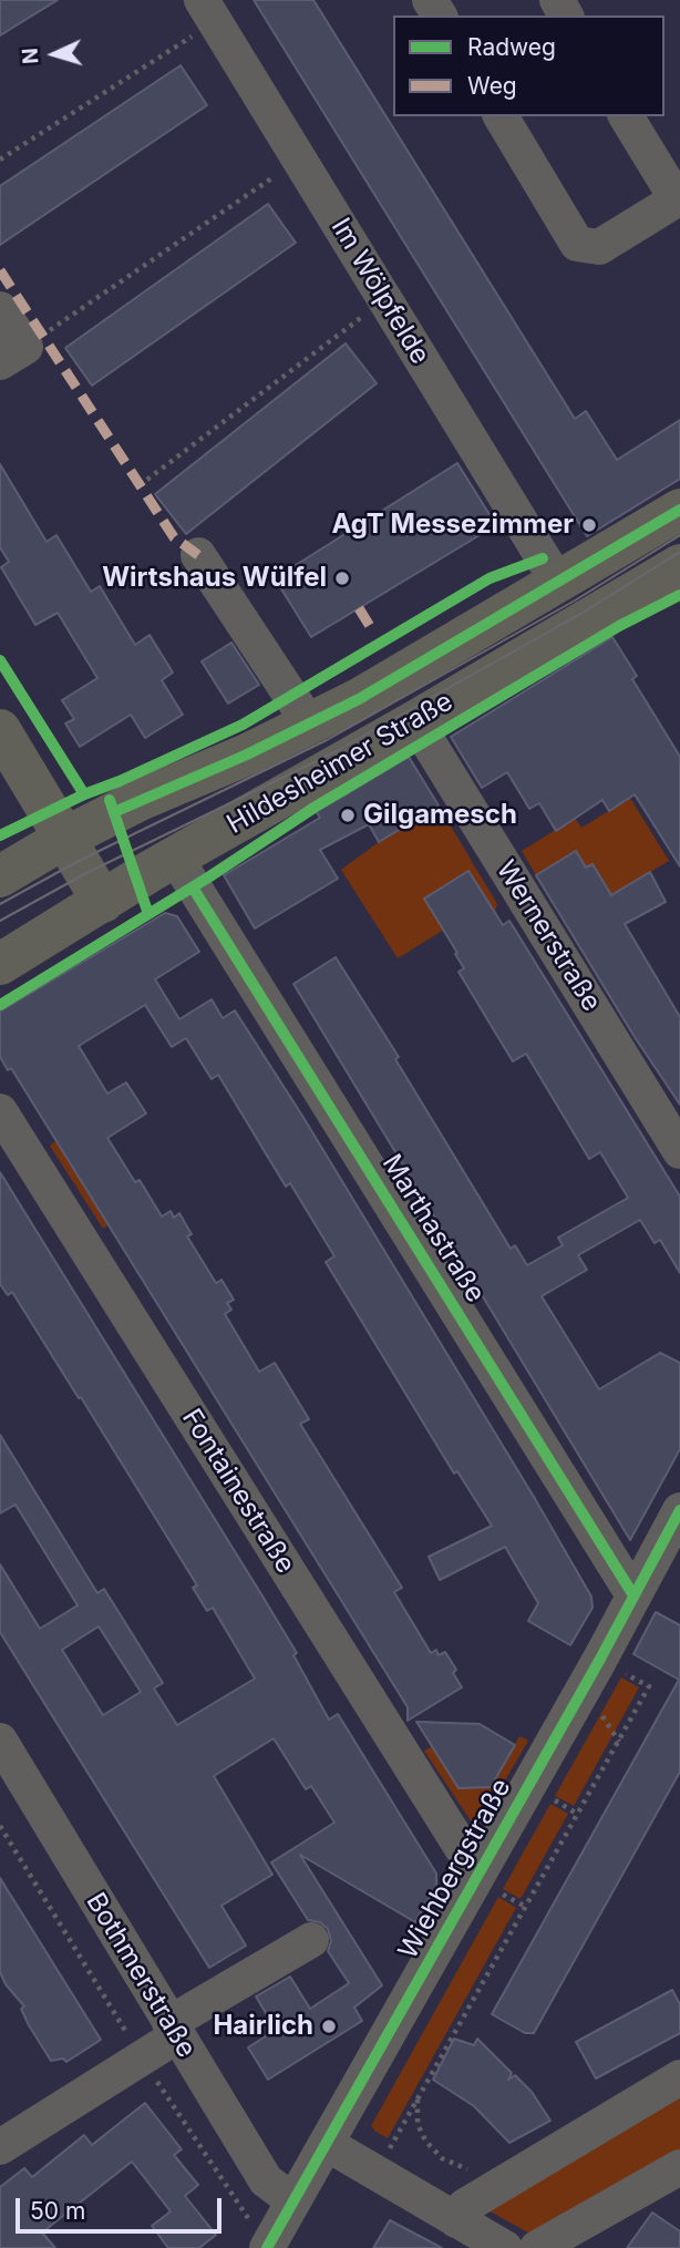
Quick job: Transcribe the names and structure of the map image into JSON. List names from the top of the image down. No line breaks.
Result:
{"streets":{"main road":["Hildesheimer Straße"],"street":["Im Wölpfelde","Wernerstraße","Marthastraße","Fontainestraße","Wiehbergstraße","Bothmerstraße"]},"crossings":[["Im Wölpfelde","Hildesheimer Straße"],["Hildesheimer Straße","Wernerstraße"],["Hildesheimer Straße","Marthastraße"],["Marthastraße","Wiehbergstraße"],["Fontainestraße","Wiehbergstraße"],["Wiehbergstraße","Bothmerstraße"]],"places":["AgT Messezimmer","Wirtshaus Wülfel","Gilgamesch","Hairlich"],"legend":["Radweg","Weg"],"scale_bar":"50 m","north":"left"}
